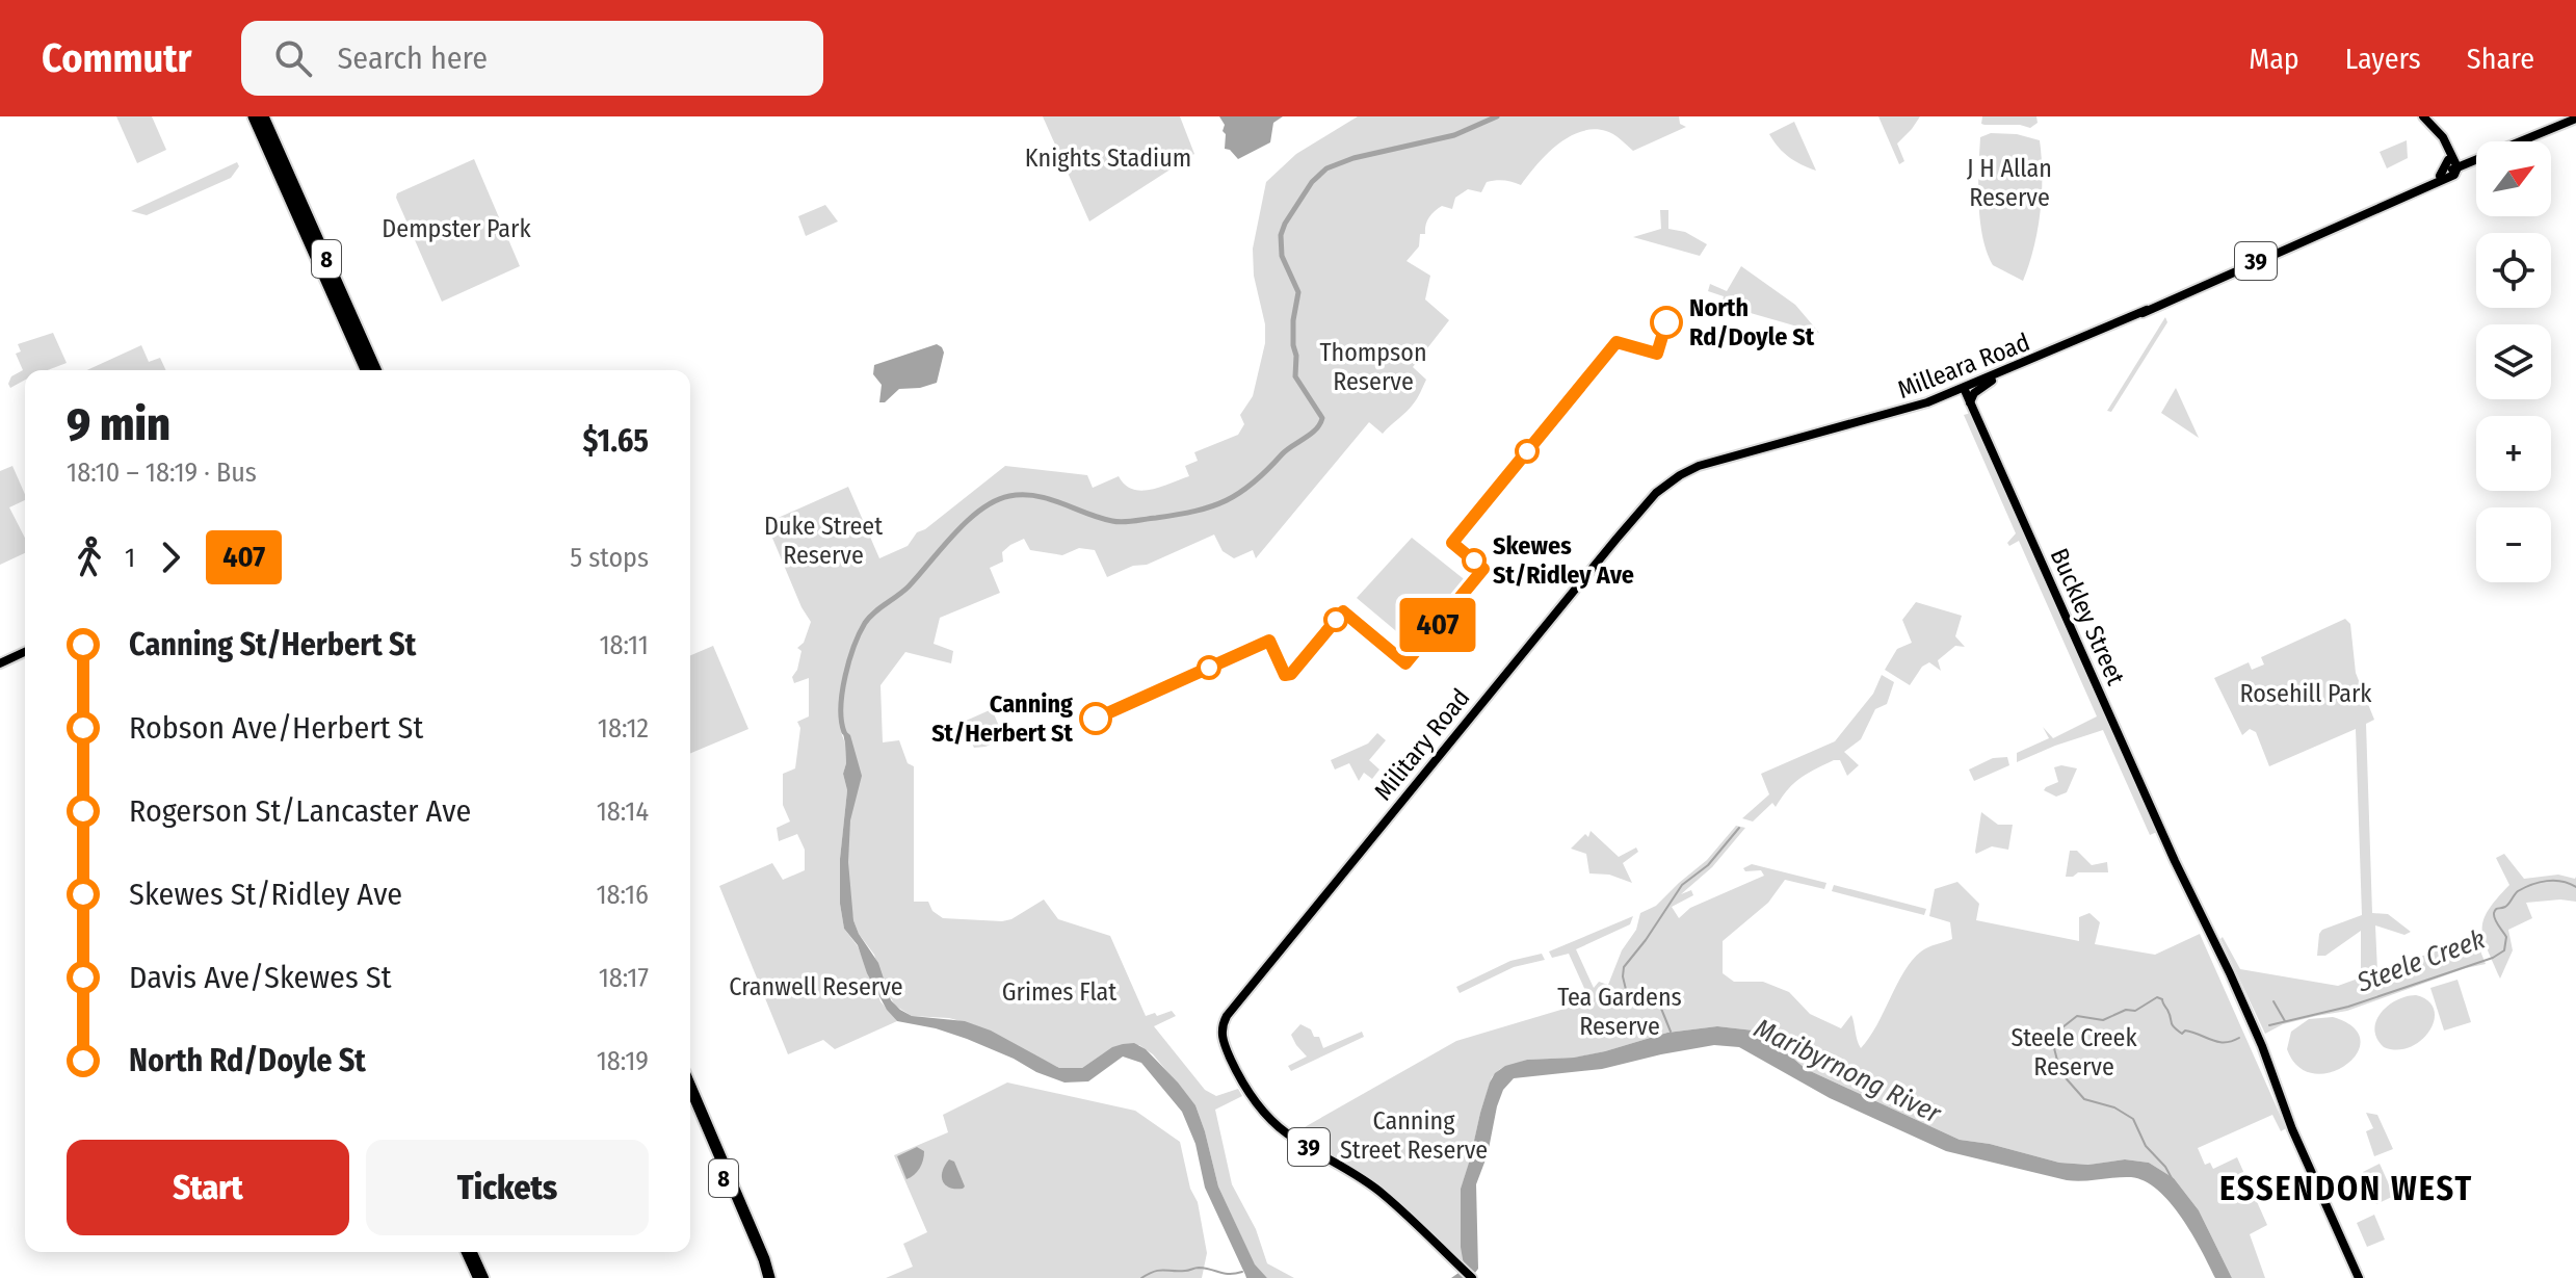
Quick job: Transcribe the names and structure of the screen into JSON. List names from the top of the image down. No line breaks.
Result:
{"streets":{"highway":["8"],"main road":["39","Milleara Road","Buckley Street","Military Road"]},"crossings":[["39","Milleara Road"],["Milleara Road","Buckley Street"],["Milleara Road","Military Road"]],"districts":["ESSENDON WEST"],"water":["Steele Creek","Maribyrnong River"],"parks":["Knights Stadium","J H Allan Reserve","Dempster Park","Thompson Reserve","Duke Street Reserve","Rosehill Park","Cranwell Reserve","Grimes Flat","Tea Gardens Reserve","Steele Creek Reserve","Canning Street Reserve"],"places":["North Rd/Doyle St","Skewes St/Ridley Ave","Canning St/Herbert St"],"lines":["bus line 407"],"north":"top right","page":{"header":"Commutr","search":"Search here","nav":["Map","Layers","Share"],"on_map":"407","map_buttons":["+","−"],"heading":["9 min","18:10 – 18:19 · Bus","$1.65"],"legs":["1","407","5 stops"],"list":[{"name":"Canning St/Herbert St","value":"18:11"},{"name":"Robson Ave/Herbert St","value":"18:12"},{"name":"Rogerson St/Lancaster Ave","value":"18:14"},{"name":"Skewes St/Ridley Ave","value":"18:16"},{"name":"Davis Ave/Skewes St","value":"18:17"},{"name":"North Rd/Doyle St","value":"18:19"}],"buttons":["Start","Tickets"]}}
